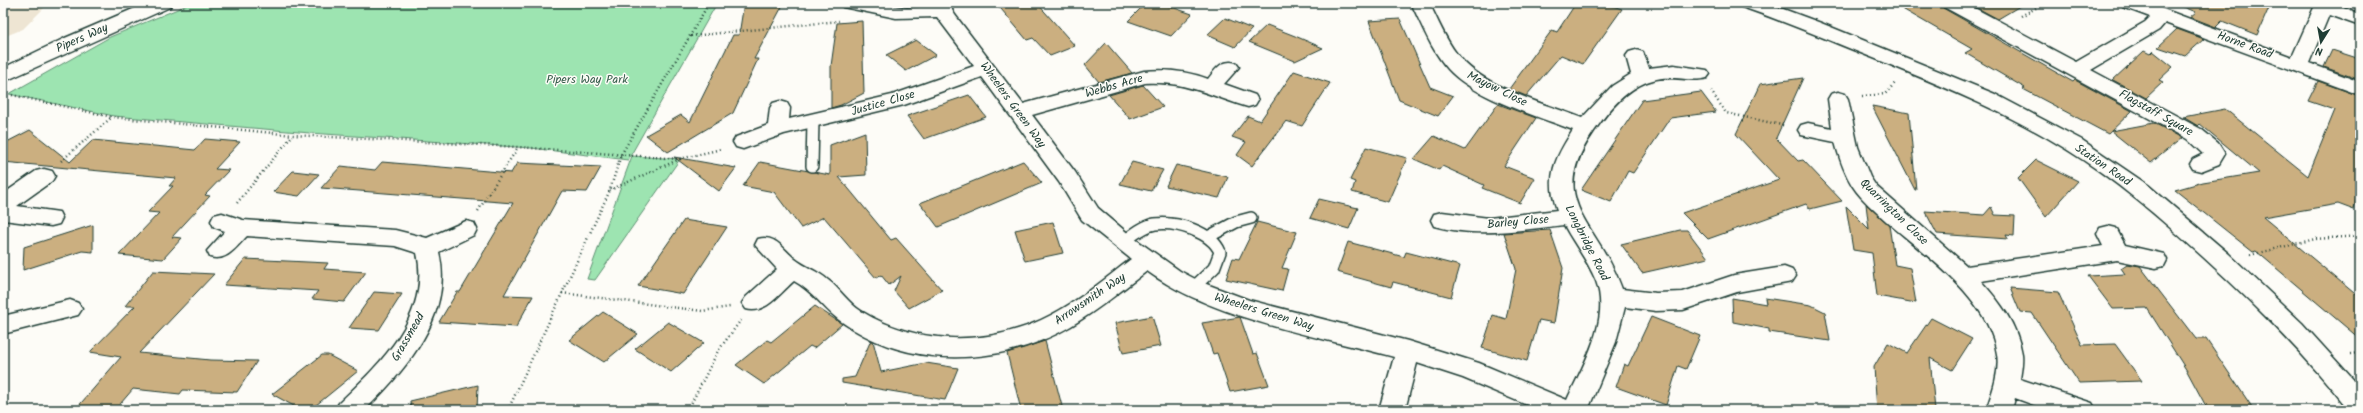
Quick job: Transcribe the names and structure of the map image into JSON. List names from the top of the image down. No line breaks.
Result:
{"streets":{"street":["Pipers Way","Horne Road","Webbs Acre","Mayow Close","Justice Close","Wheelers Green Way","Flagstaff Square","Station Road","Quarrington Close","Barley Close","Longbridge Road","Arrowsmith Way","Grassmead"]},"crossings":[["Webbs Acre","Wheelers Green Way"],["Mayow Close","Longbridge Road"],["Justice Close","Wheelers Green Way"],["Wheelers Green Way","Arrowsmith Way"],["Barley Close","Longbridge Road"]],"parks":["Pipers Way Park"],"north":"bottom"}
